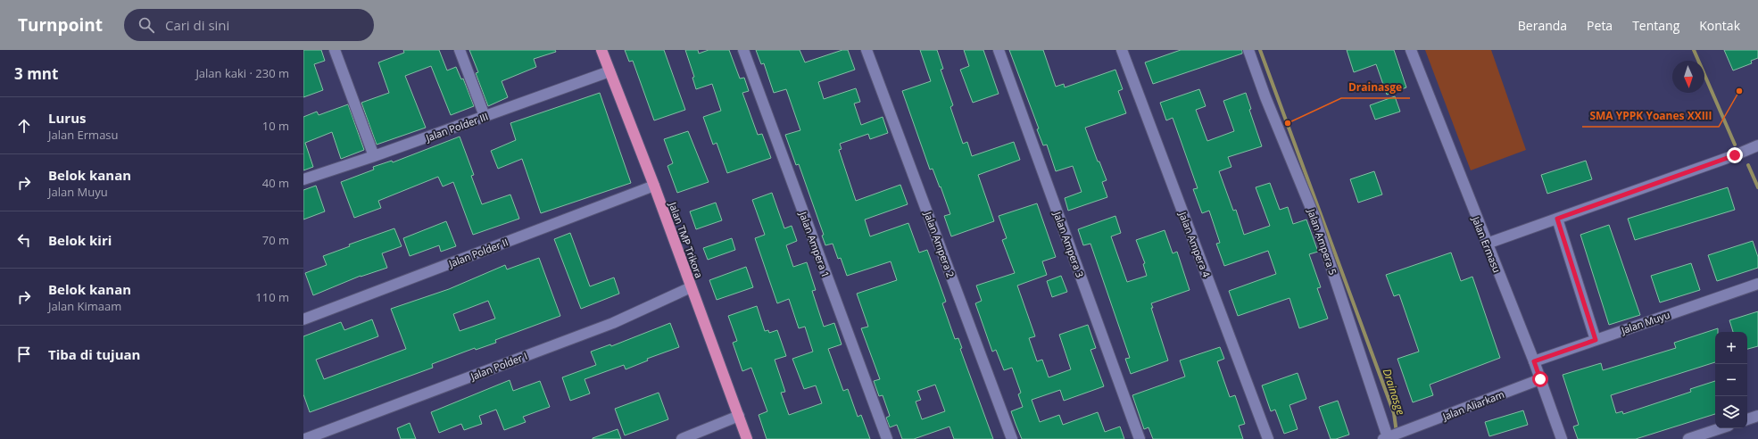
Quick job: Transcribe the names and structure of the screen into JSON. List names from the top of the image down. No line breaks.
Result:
{"streets":{"highway":["Jalan TMP Trikora"],"street":["Jalan Polder III","Jalan Ampera 5","Jalan Ampera 1","Jalan Ampera 2","Jalan Ampera 3","Jalan Ampera 4","Jalan Ermasu","Jalan Polder II","Jalan Muyu","Jalan Polder I","Jalan Aliarkam"]},"crossings":[["Jalan Polder III","Jalan TMP Trikora"],["Jalan TMP Trikora","Jalan Polder II"],["Jalan TMP Trikora","Jalan Polder I"],["Jalan Ampera 5","Jalan Aliarkam"],["Jalan Ermasu","Jalan Muyu"],["Jalan Ermasu","Jalan Aliarkam"]],"water":["Drainasge"],"places":["SMA YPPK Yoanes XXIII","Drainasge"],"north":"bottom","page":{"header":"Turnpoint","search":"Cari di sini","nav":["Beranda","Peta","Tentang","Kontak"],"heading":["3 mnt","Jalan kaki · 230 m"],"list":[["Lurus","Jalan Ermasu","10 m"],["Belok kanan","Jalan Muyu","40 m"],["Belok kiri","70 m"],["Belok kanan","Jalan Kimaam","110 m"],"Tiba di tujuan"],"map_buttons":["+","−"]}}
